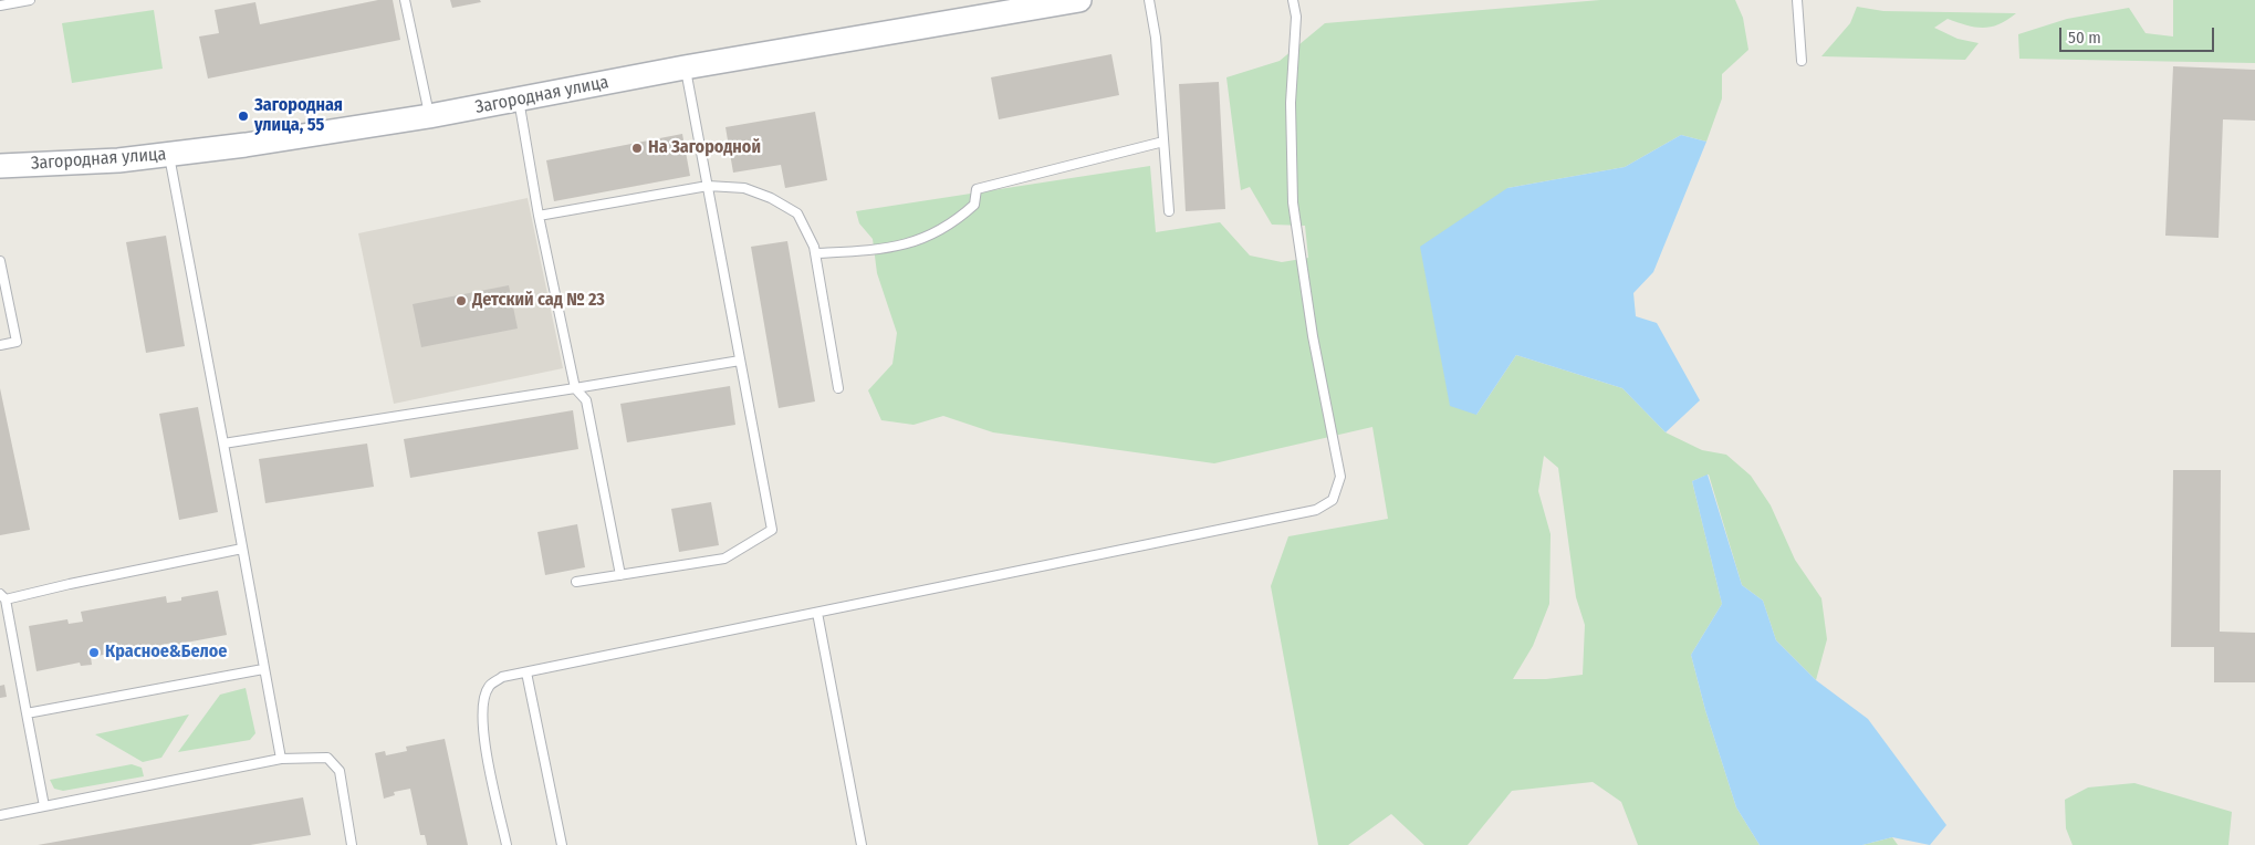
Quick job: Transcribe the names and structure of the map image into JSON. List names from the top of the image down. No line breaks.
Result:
{"streets":{"main road":["Загородная улица"]},"places":["Загородная улица, 55","На Загородной","Детский сад № 23","Красное&Белое"],"scale_bar":"50 m"}
